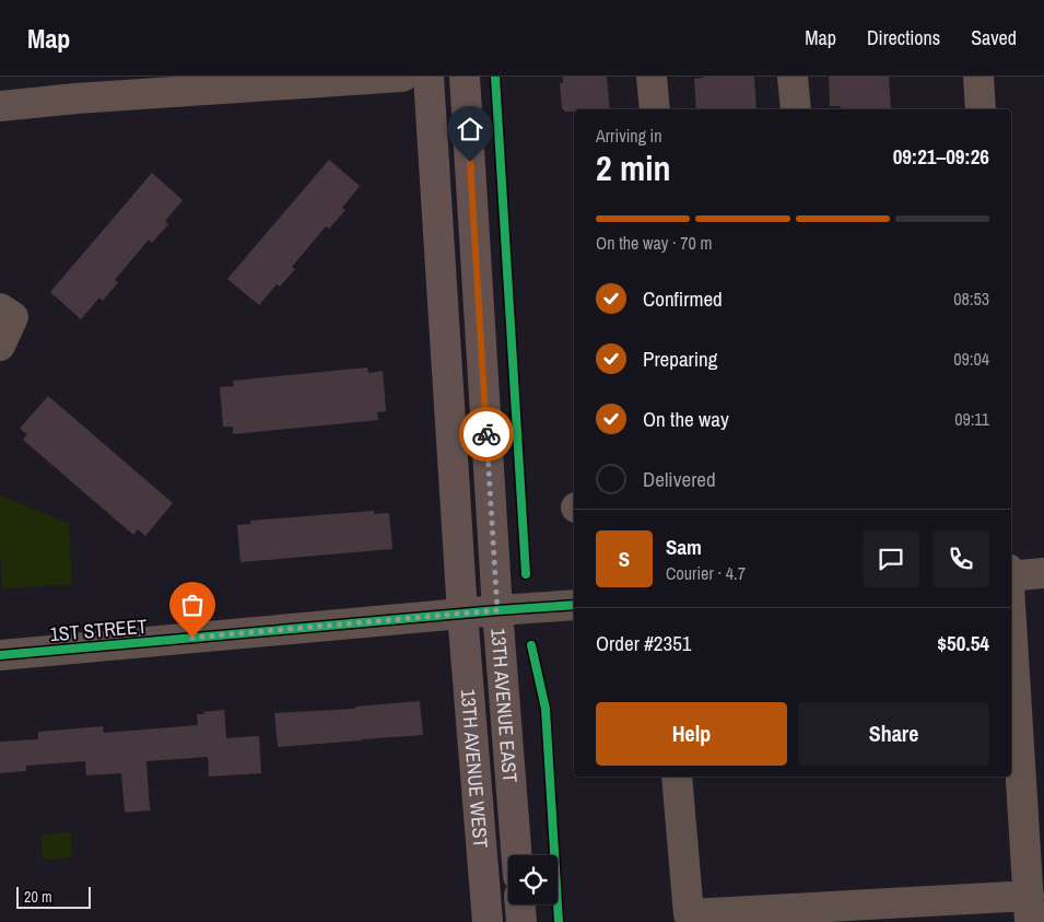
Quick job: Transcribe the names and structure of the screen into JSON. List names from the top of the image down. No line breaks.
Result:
{"streets":{"main road":["13TH AVENUE EAST","13TH AVENUE WEST"],"street":["1ST STREET"]},"crossings":[["1ST STREET","13TH AVENUE EAST"],["1ST STREET","13TH AVENUE WEST"]],"scale_bar":"20 m","page":{"header":"Map","nav":["Map","Directions","Saved"],"heading":["2 min","Arriving in","09:21–09:26"],"panel":["Sam","Courier · 4.7","Order #2351","$50.54"],"bar":"On the way · 70 m","list":[["Confirmed","08:53"],["Preparing","09:04"],["On the way","09:11"],"Delivered"],"round":"S","buttons":["Help","Share"],"scale":"20 m"}}
